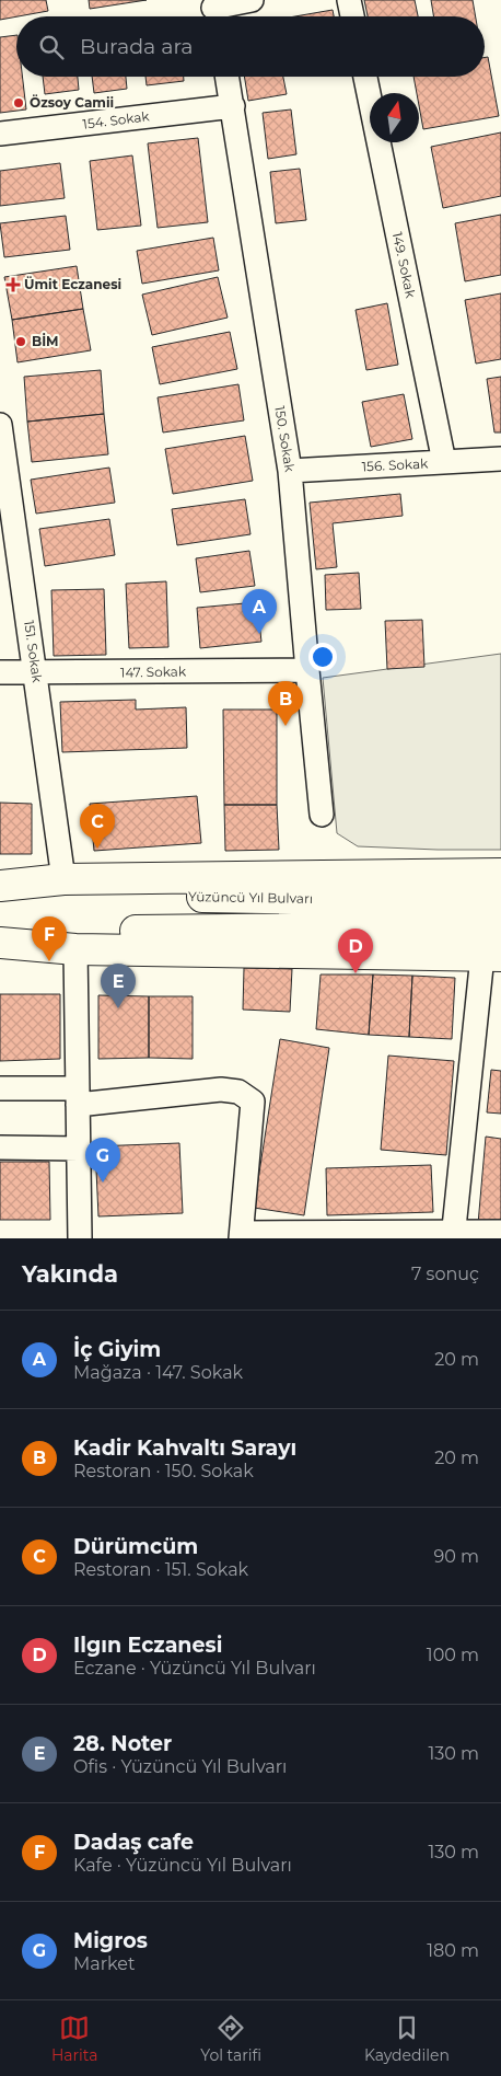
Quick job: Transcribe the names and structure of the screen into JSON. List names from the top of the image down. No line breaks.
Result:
{"streets":{"main road":["Yüzüncü Yıl Bulvarı"],"street":["154. Sokak","149. Sokak","150. Sokak","156. Sokak","151. Sokak","147. Sokak"]},"crossings":[["154. Sokak","150. Sokak"],["149. Sokak","156. Sokak"],["150. Sokak","156. Sokak"],["150. Sokak","147. Sokak"],["151. Sokak","147. Sokak"]],"places":{"other":["Özsoy Camii","BİM"],"health":["Ümit Eczanesi"]},"north":"top","page":{"search":"Burada ara","pins":["A","B","C","F","D","E","G"],"heading":["Yakında","7 sonuç"],"list":[{"mark":"A","name":"İç Giyim","note":"Mağaza · 147. Sokak","value":"20 m"},{"mark":"B","name":"Kadir Kahvaltı Sarayı","note":"Restoran · 150. Sokak","value":"20 m"},{"mark":"C","name":"Dürümcüm","note":"Restoran · 151. Sokak","value":"90 m"},{"mark":"D","name":"Ilgın Eczanesi","note":"Eczane · Yüzüncü Yıl Bulvarı","value":"100 m"},{"mark":"E","name":"28. Noter","note":"Ofis · Yüzüncü Yıl Bulvarı","value":"130 m"},{"mark":"F","name":"Dadaş cafe","note":"Kafe · Yüzüncü Yıl Bulvarı","value":"130 m"},{"mark":"G","name":"Migros","note":"Market","value":"180 m"}],"nav":["Harita","Yol tarifi","Kaydedilen"]}}
